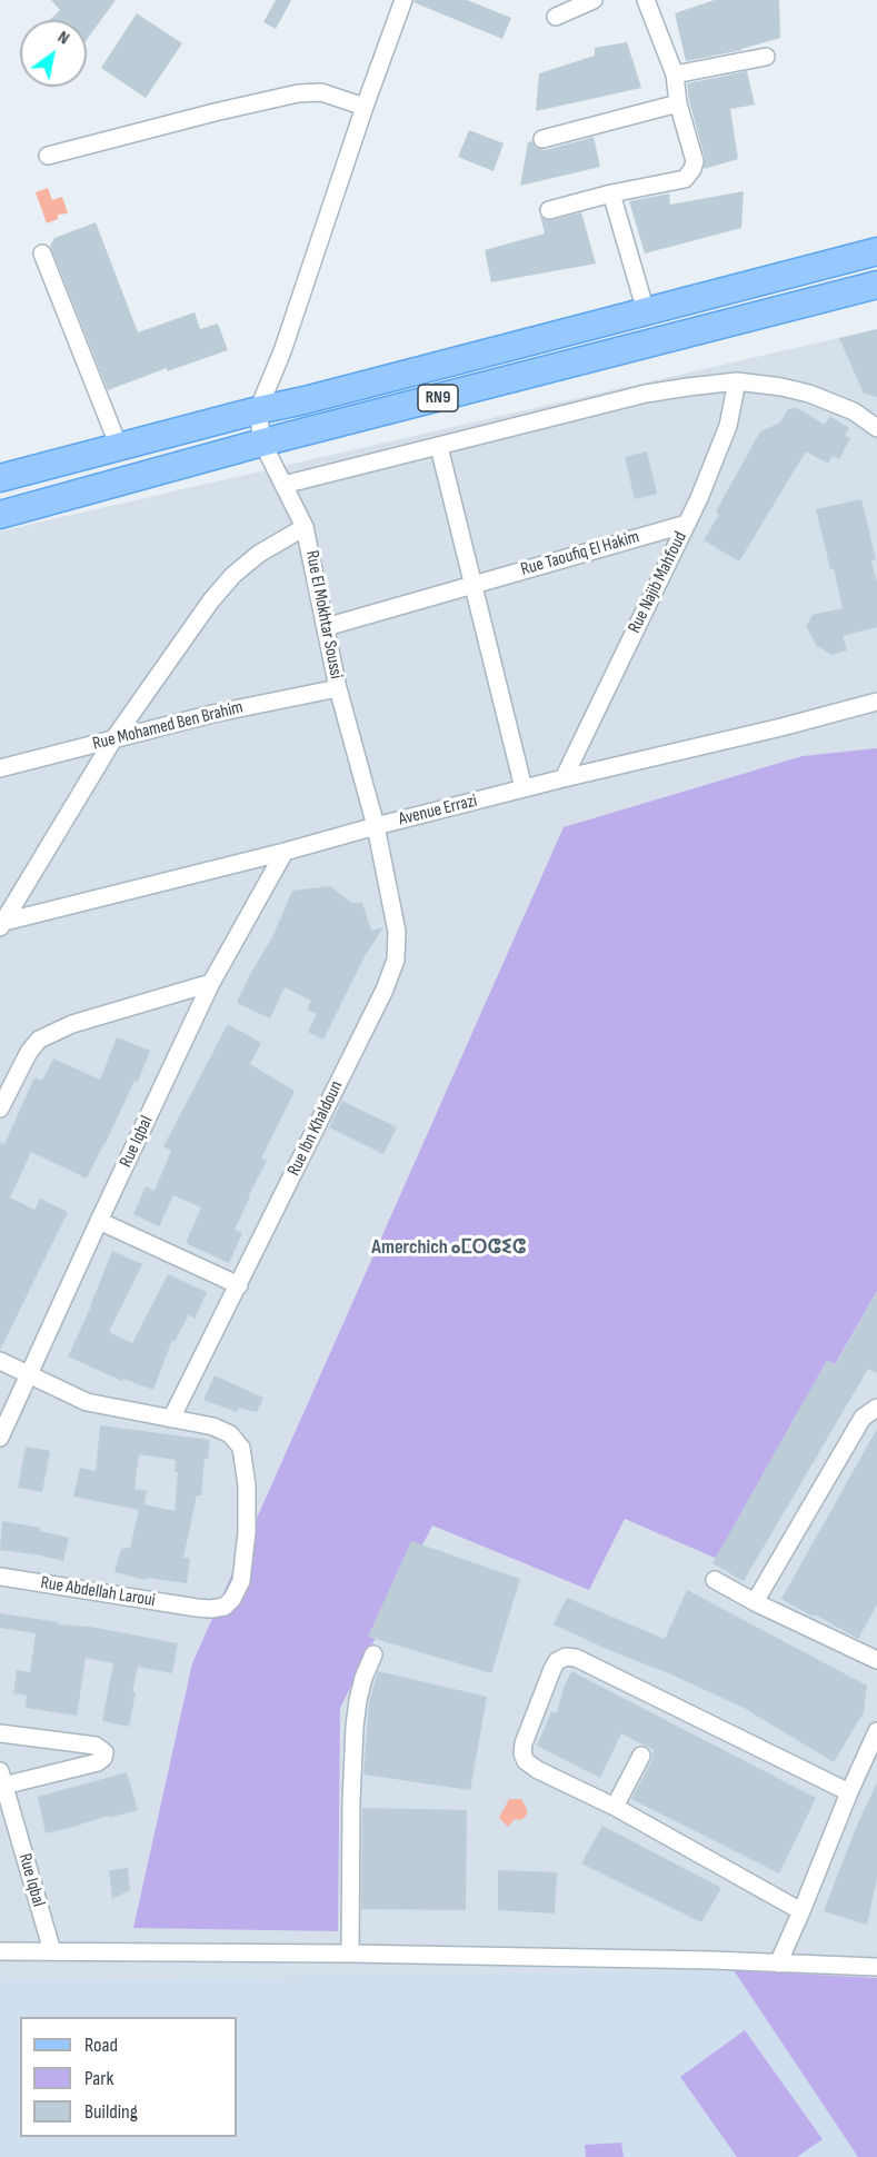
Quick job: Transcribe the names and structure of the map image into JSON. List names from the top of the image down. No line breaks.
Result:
{"streets":{"main road":["RN9"],"street":["Rue Taoufiq El Hakim","Rue Najib Mahfoud","Rue El Mokhtar Soussi","Rue Mohamed Ben Brahim","Avenue Errazi","Rue Ibn Khaldoun","Rue Iqbal","Rue Abdellah Laroui"]},"crossings":[["RN9","Rue El Mokhtar Soussi"],["Rue Taoufiq El Hakim","Rue Najib Mahfoud"],["Rue Taoufiq El Hakim","Rue El Mokhtar Soussi"],["Rue Najib Mahfoud","Avenue Errazi"],["Rue El Mokhtar Soussi","Rue Mohamed Ben Brahim"],["Rue El Mokhtar Soussi","Avenue Errazi"],["Rue El Mokhtar Soussi","Rue Ibn Khaldoun"],["Avenue Errazi","Rue Ibn Khaldoun"],["Avenue Errazi","Rue Iqbal"],["Rue Ibn Khaldoun","Rue Abdellah Laroui"]],"districts":["Amerchich ⴰⵎⵔⵛⵉⵛ"],"legend":["Road","Park","Building"],"north":"top right"}
